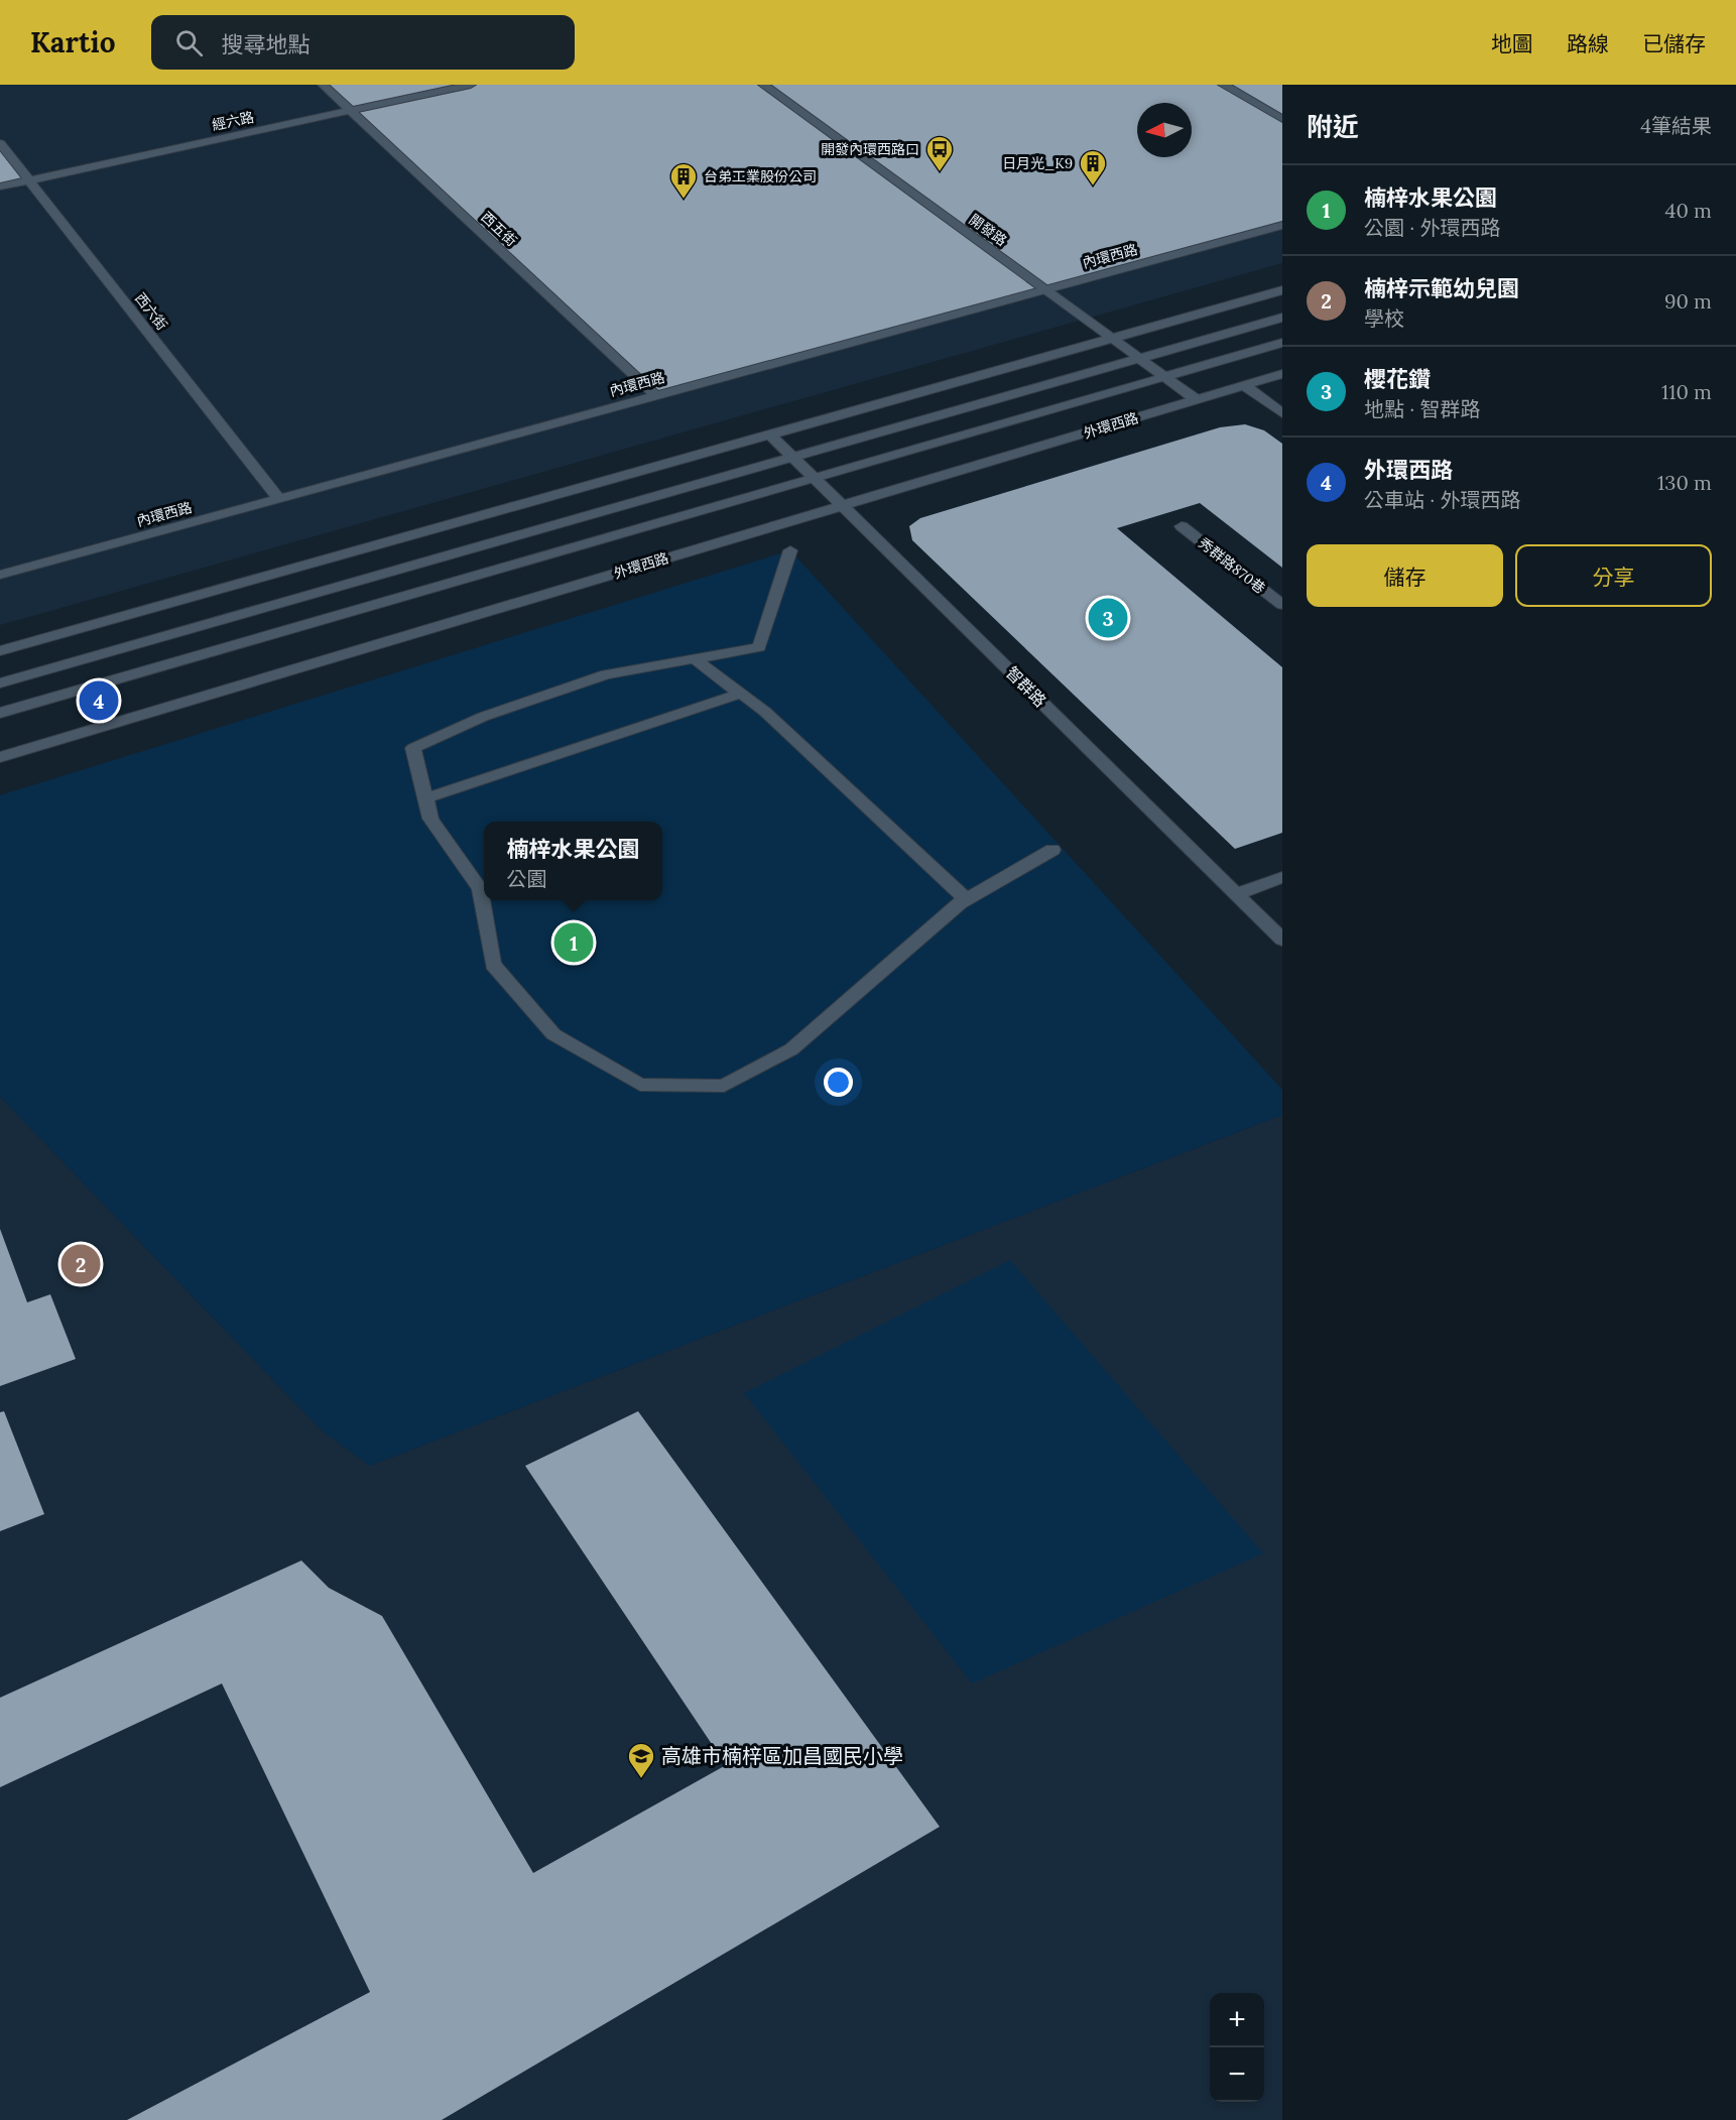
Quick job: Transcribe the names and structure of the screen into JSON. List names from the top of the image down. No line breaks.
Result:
{"streets":{"street":["經六路","西五街","開發路","內環西路","西六街","外環西路","秀群路870巷","智群路"]},"crossings":[["經六路","西五街"],["經六路","西六街"],["西五街","內環西路"],["開發路","內環西路"],["開發路","外環西路"],["內環西路","西六街"],["外環西路","智群路"]],"places":{"bus stop":["開發內環西路口"],"building":["日月光_K9","台弟工業股份公司"],"school or university":["高雄市楠梓區加昌國民小學"]},"north":"left","page":{"header":"Kartio","search":"搜尋地點","nav":["地圖","路線","已儲存"],"heading":["附近","4筆結果"],"list":[{"mark":"1","name":"楠梓水果公園","note":"公園 · 外環西路","value":"40 m"},{"mark":"2","name":"楠梓示範幼兒園","note":"學校","value":"90 m"},{"mark":"3","name":"櫻花鑽","note":"地點 · 智群路","value":"110 m"},{"mark":"4","name":"外環西路","note":"公車站 · 外環西路","value":"130 m"}],"buttons":["儲存","分享"],"pins":["3","4","1","2"],"popup":["楠梓水果公園","公園"],"map_buttons":["+","−"]}}
